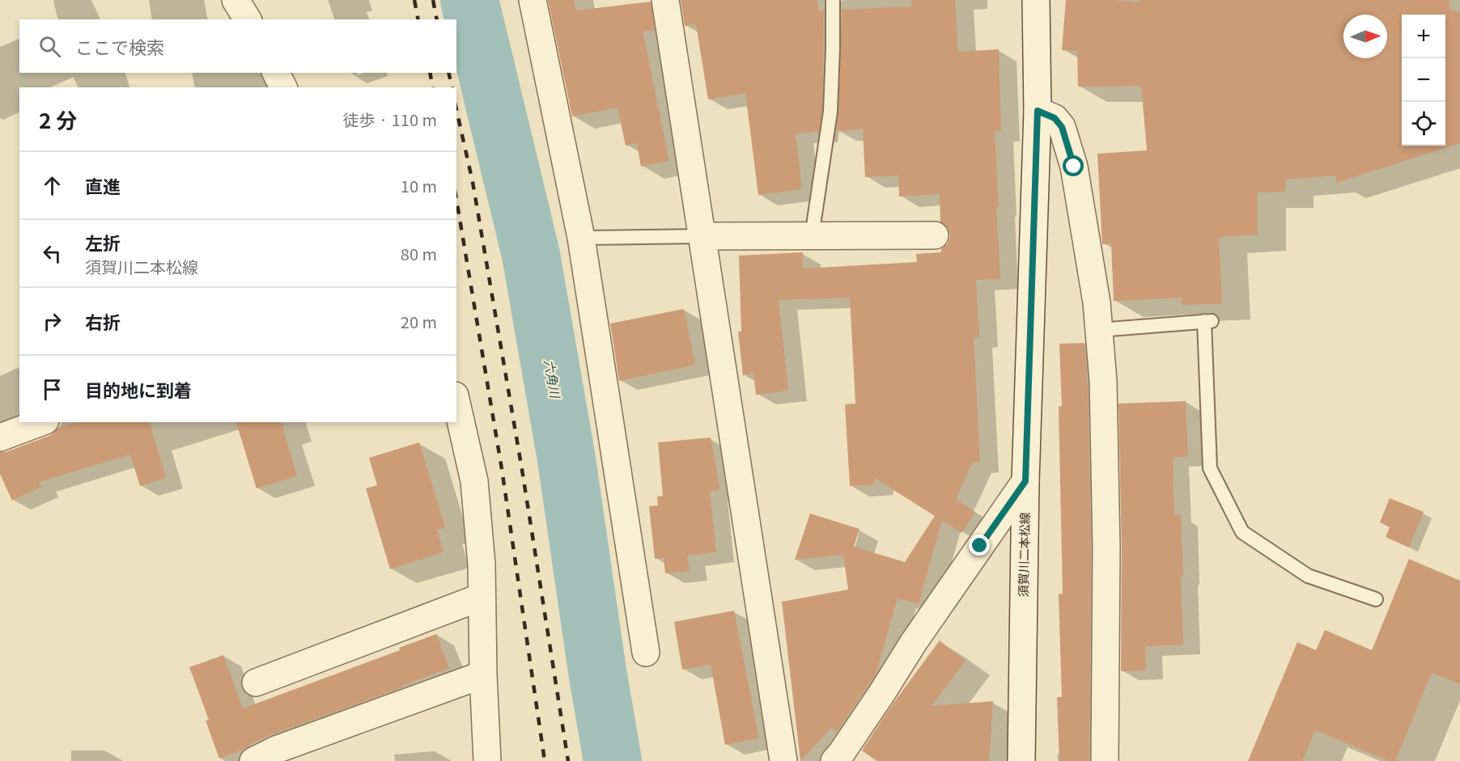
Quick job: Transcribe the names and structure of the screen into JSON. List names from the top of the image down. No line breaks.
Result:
{"streets":{"street":["須賀川二本松線"]},"water":["六角川"],"north":"right","page":{"map_buttons":["+","−"],"search":"ここで検索","heading":["2 分","徒歩 · 110 m"],"list":[["直進","10 m"],["左折","須賀川二本松線","80 m"],["右折","20 m"],"目的地に到着"]}}
